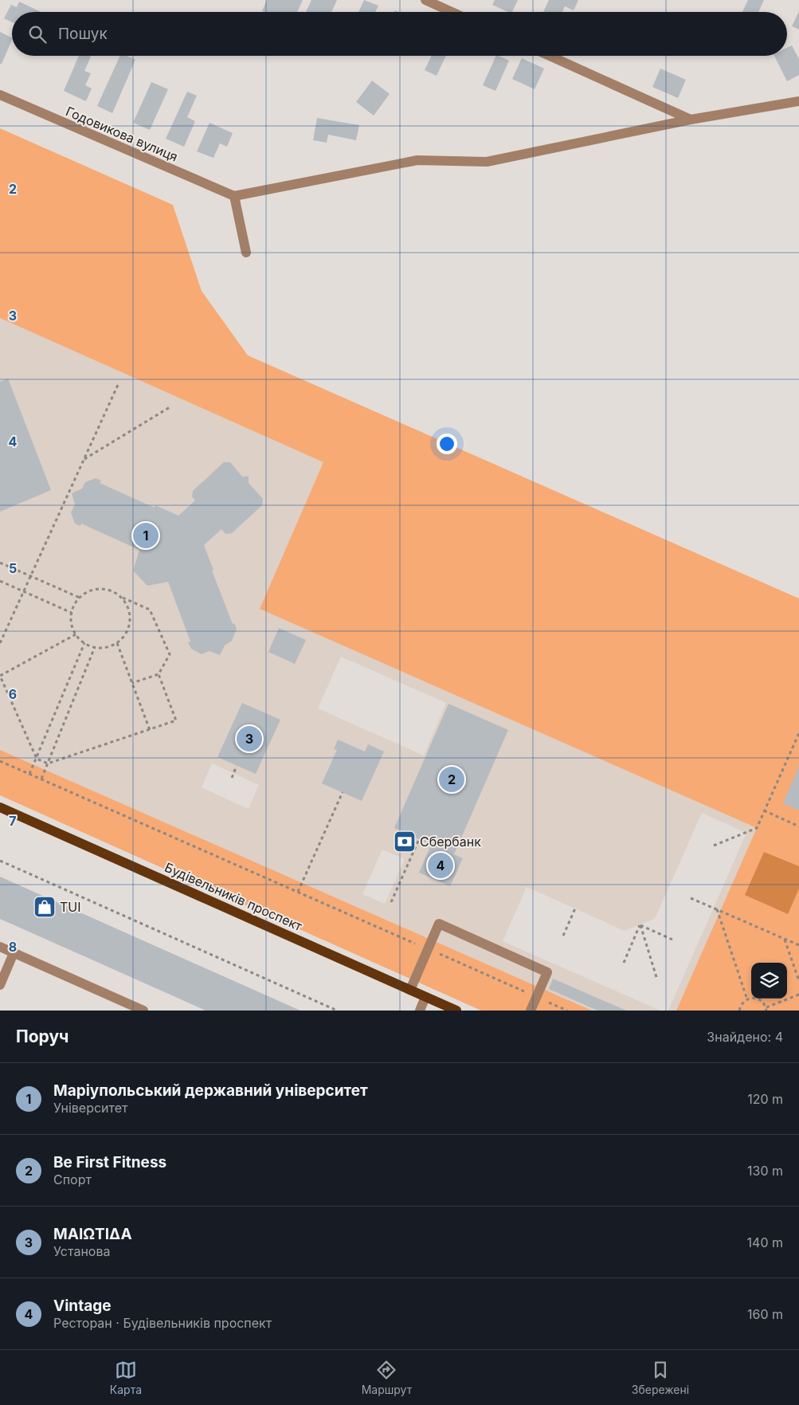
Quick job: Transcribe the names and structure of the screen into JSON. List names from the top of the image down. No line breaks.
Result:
{"streets":{"main road":["Будівельників проспект"],"street":["Годовикова вулиця"]},"places":{"bank":["Сбербанк"],"shop":["TUI"]},"page":{"search":"Пошук","pins":["1","3","2","4"],"heading":["Поруч","Знайдено: 4"],"list":[{"mark":"1","name":"Маріупольський державний університет","note":"Університет","value":"120 m"},{"mark":"2","name":"Be First Fitness","note":"Спорт","value":"130 m"},{"mark":"3","name":"ΜΑΙΩΤΙΔΑ","note":"Установа","value":"140 m"},{"mark":"4","name":"Vintage","note":"Ресторан · Будівельників проспект","value":"160 m"}],"nav":["Карта","Маршрут","Збережені"]},"grid":{"rows":["2","3","4","5","6","7","8"]}}
